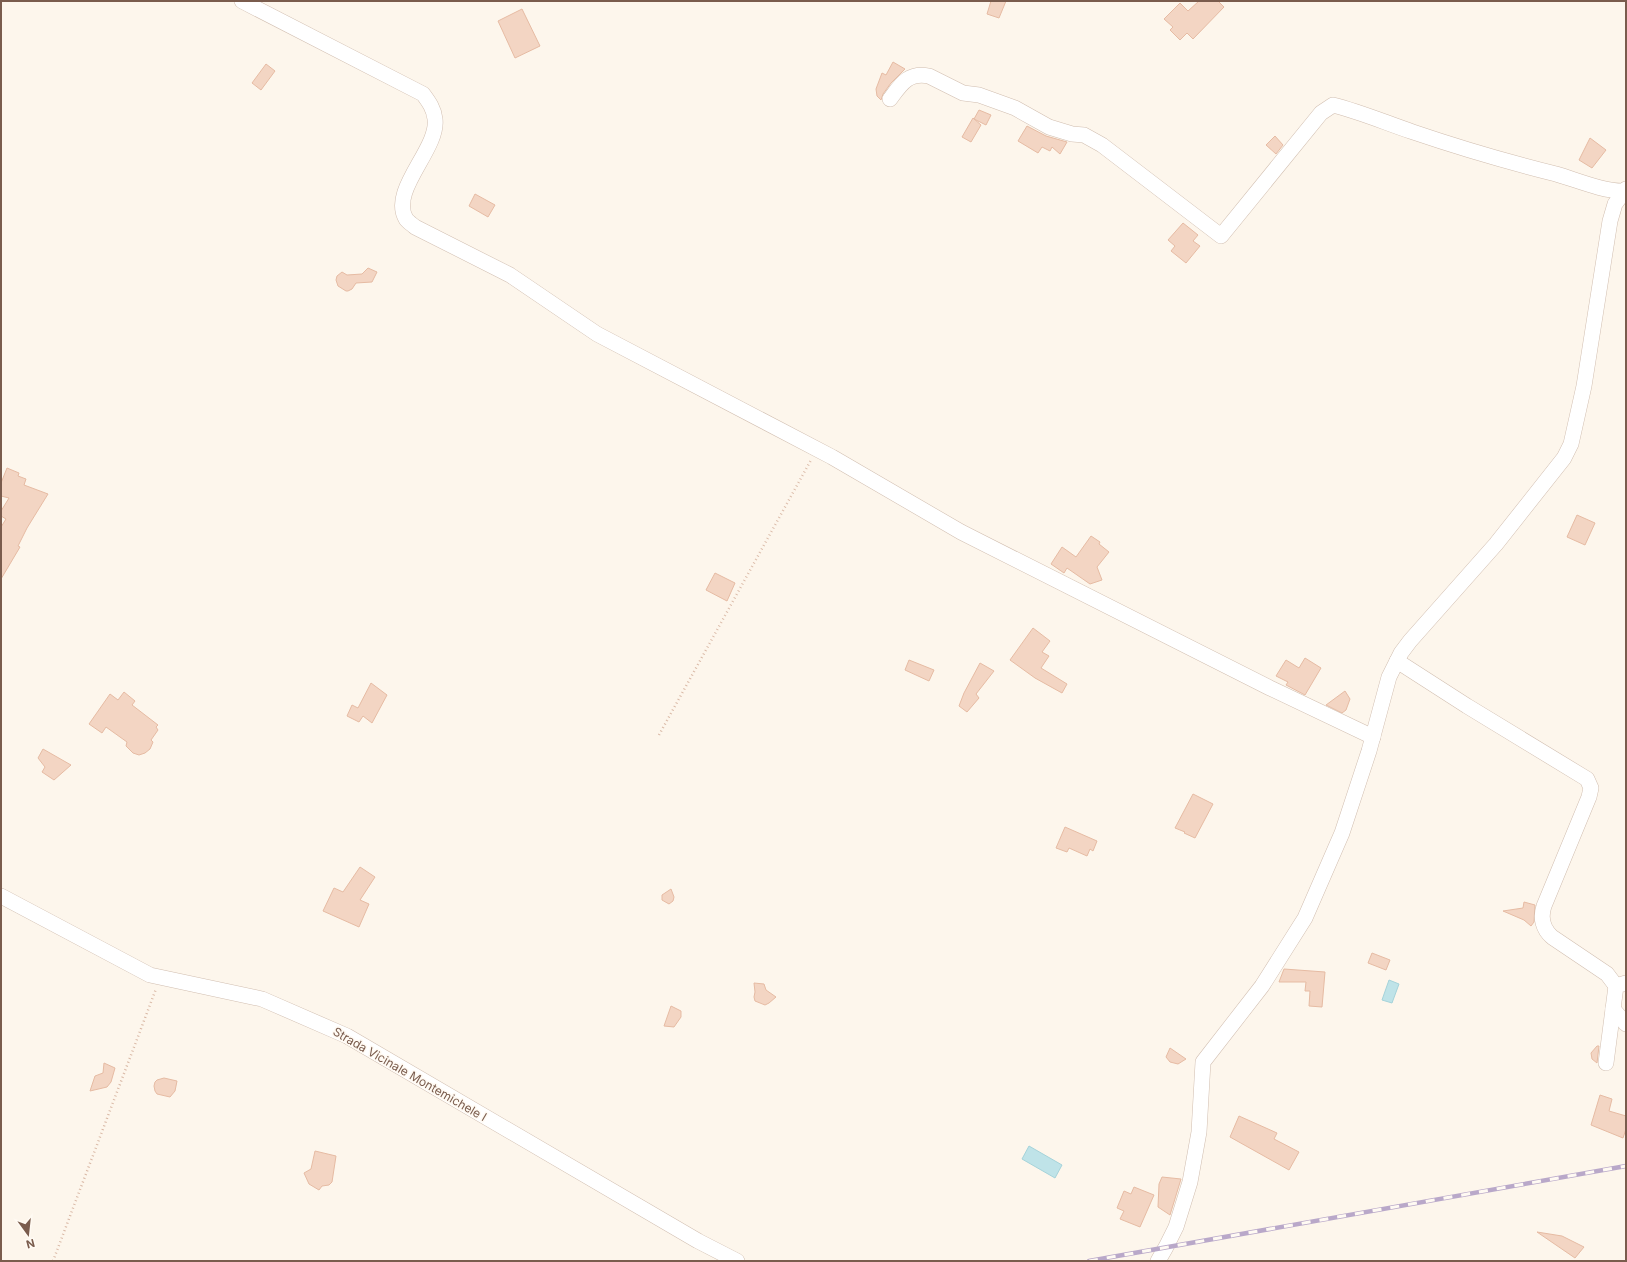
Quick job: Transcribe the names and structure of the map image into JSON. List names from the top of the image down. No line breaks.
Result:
{"streets":{"street":["Strada Vicinale Montemichele I"]},"north":"bottom"}
